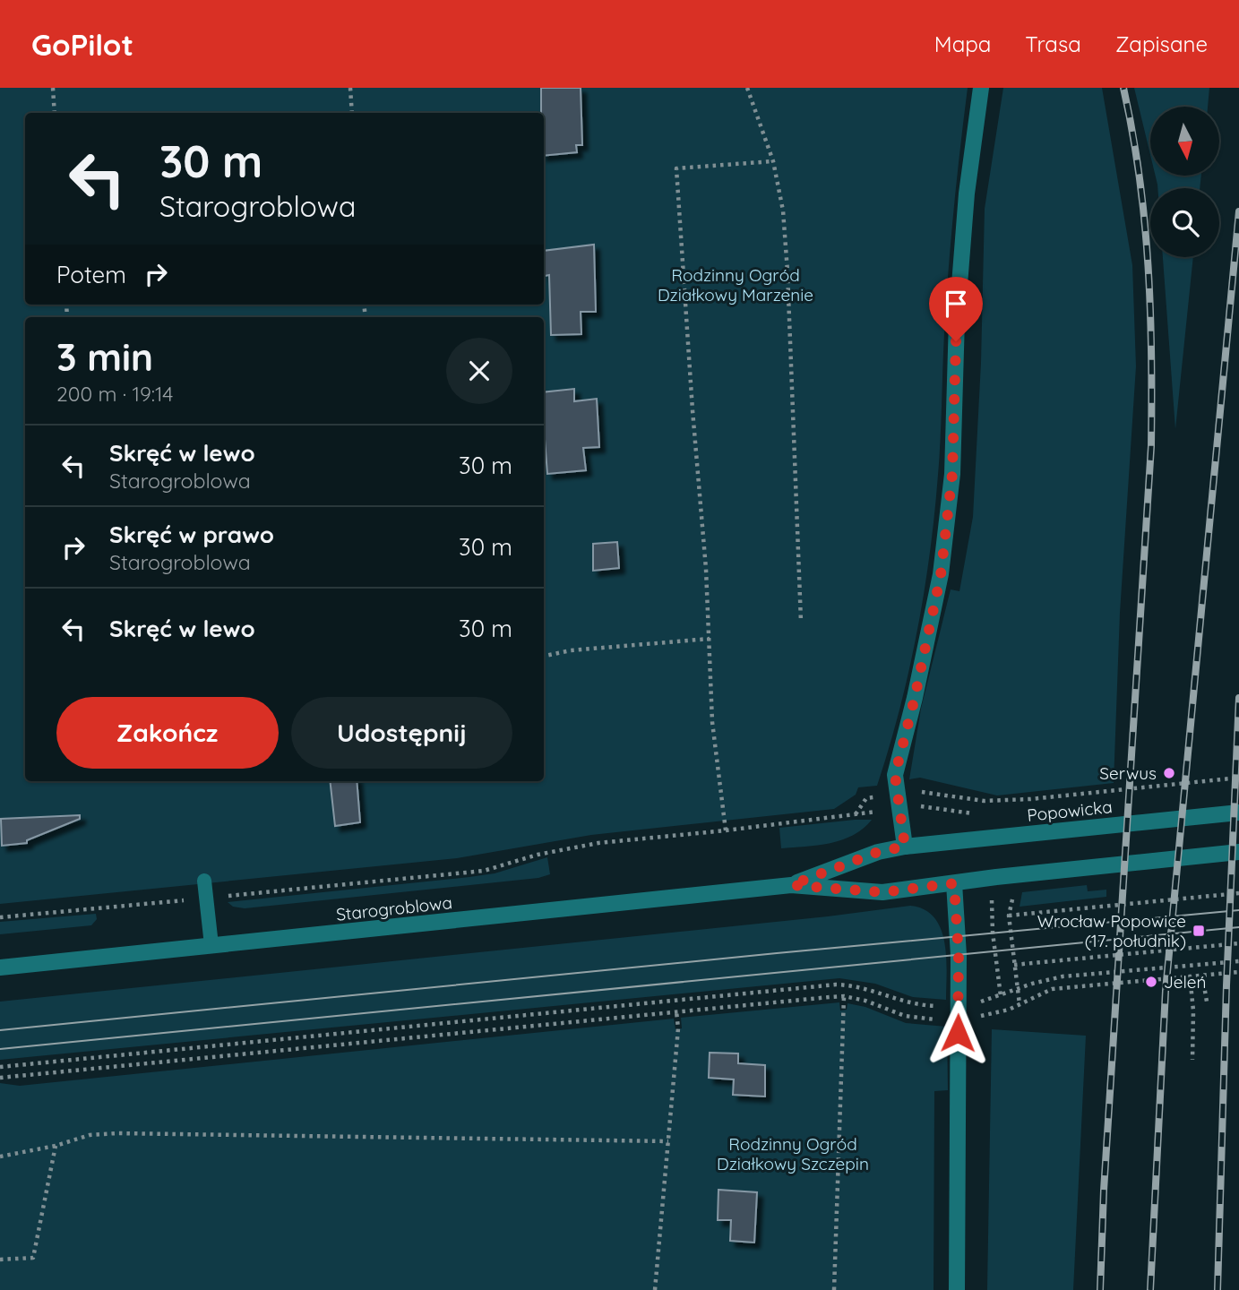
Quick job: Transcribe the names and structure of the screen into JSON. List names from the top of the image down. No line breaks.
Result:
{"streets":{"street":["Popowicka","Starogroblowa"]},"crossings":[["Popowicka","Starogroblowa"]],"parks":["Rodzinny Ogród Działkowy Marzenie","Rodzinny Ogród Działkowy Szczepin"],"places":{"other":["Serwus","Jeleń"],"transit":["Wrocław Popowice (17. południk)"]},"north":"bottom","page":{"header":"GoPilot","nav":["Mapa","Trasa","Zapisane"],"turn":["30 m","Starogroblowa"],"then":"Potem","heading":["3 min","200 m · 19:14"],"list":[{"name":"Skręć w lewo","note":"Starogroblowa","value":"30 m"},{"name":"Skręć w prawo","note":"Starogroblowa","value":"30 m"},{"name":"Skręć w lewo","value":"30 m"}],"buttons":["Zakończ","Udostępnij"]}}
